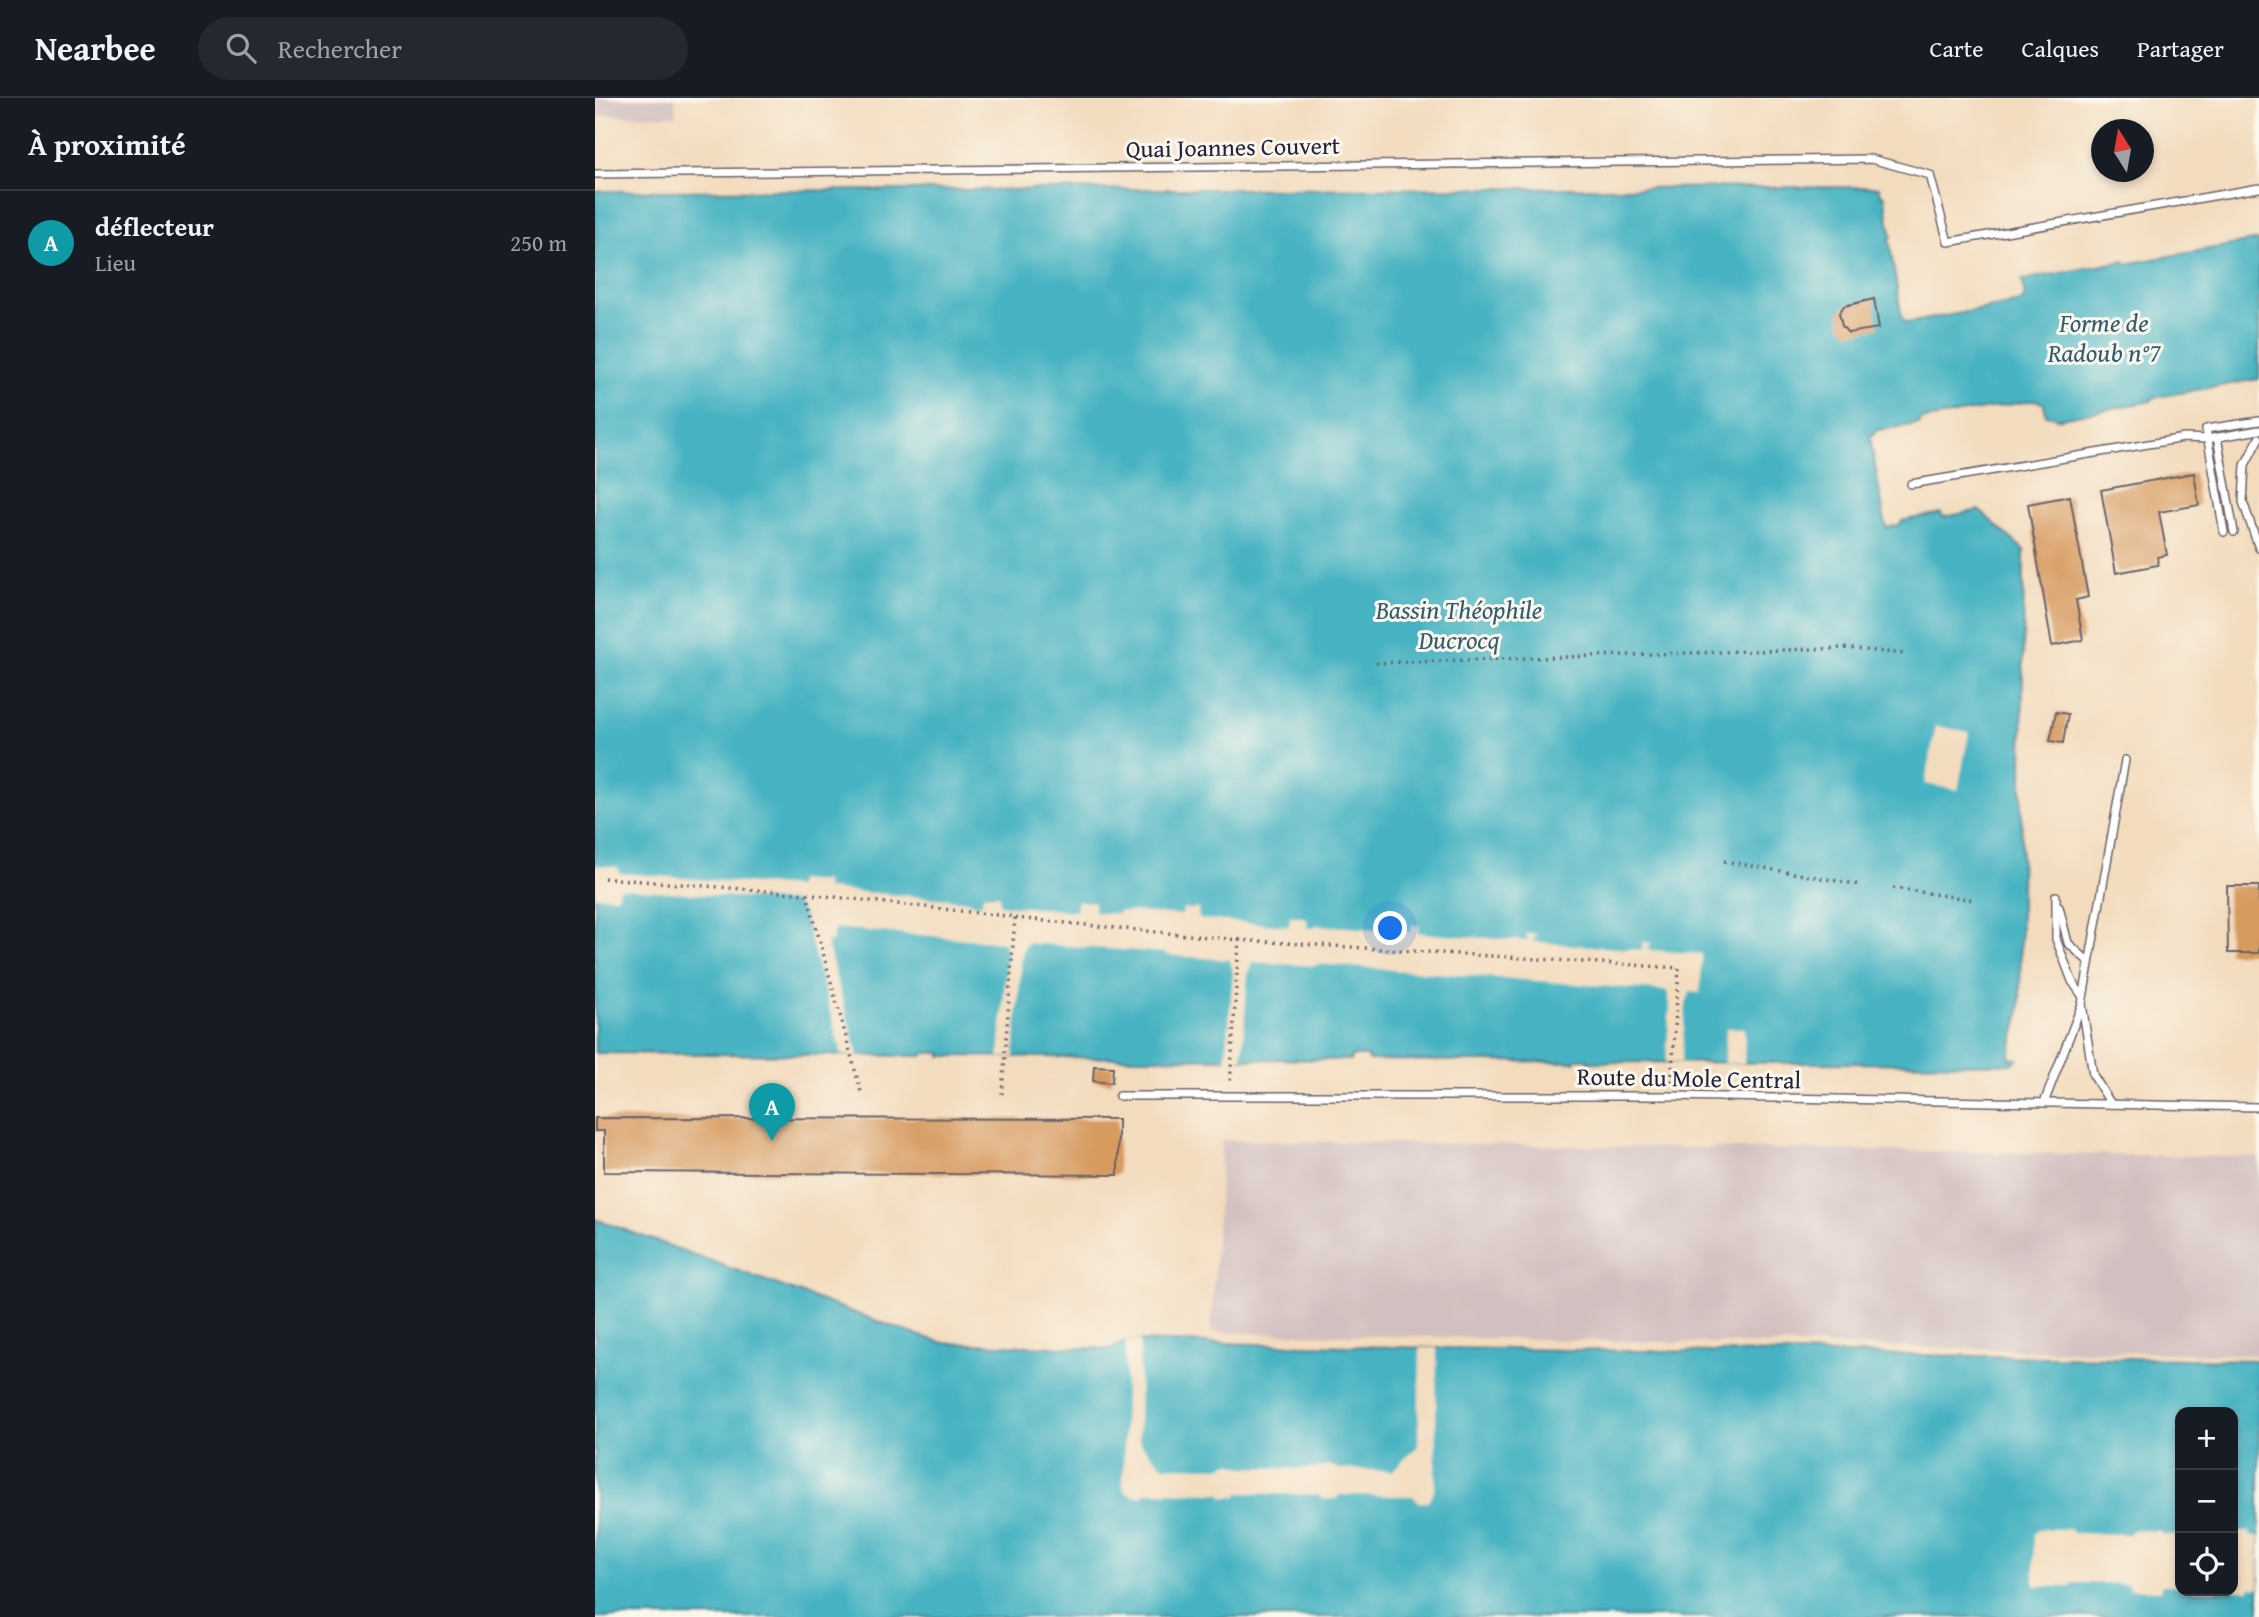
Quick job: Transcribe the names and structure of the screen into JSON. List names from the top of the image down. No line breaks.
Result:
{"streets":{"lane":["Quai Joannes Couvert","Route du Mole Central"]},"water":["Forme de Radoub n°7","Bassin Théophile Ducrocq"],"north":"top","page":{"header":"Nearbee","search":"Rechercher","nav":["Carte","Calques","Partager"],"heading":"À proximité","list":[{"mark":"A","name":"déflecteur","note":"Lieu","value":"250 m"}],"pins":"A","map_buttons":["+","−"]}}
